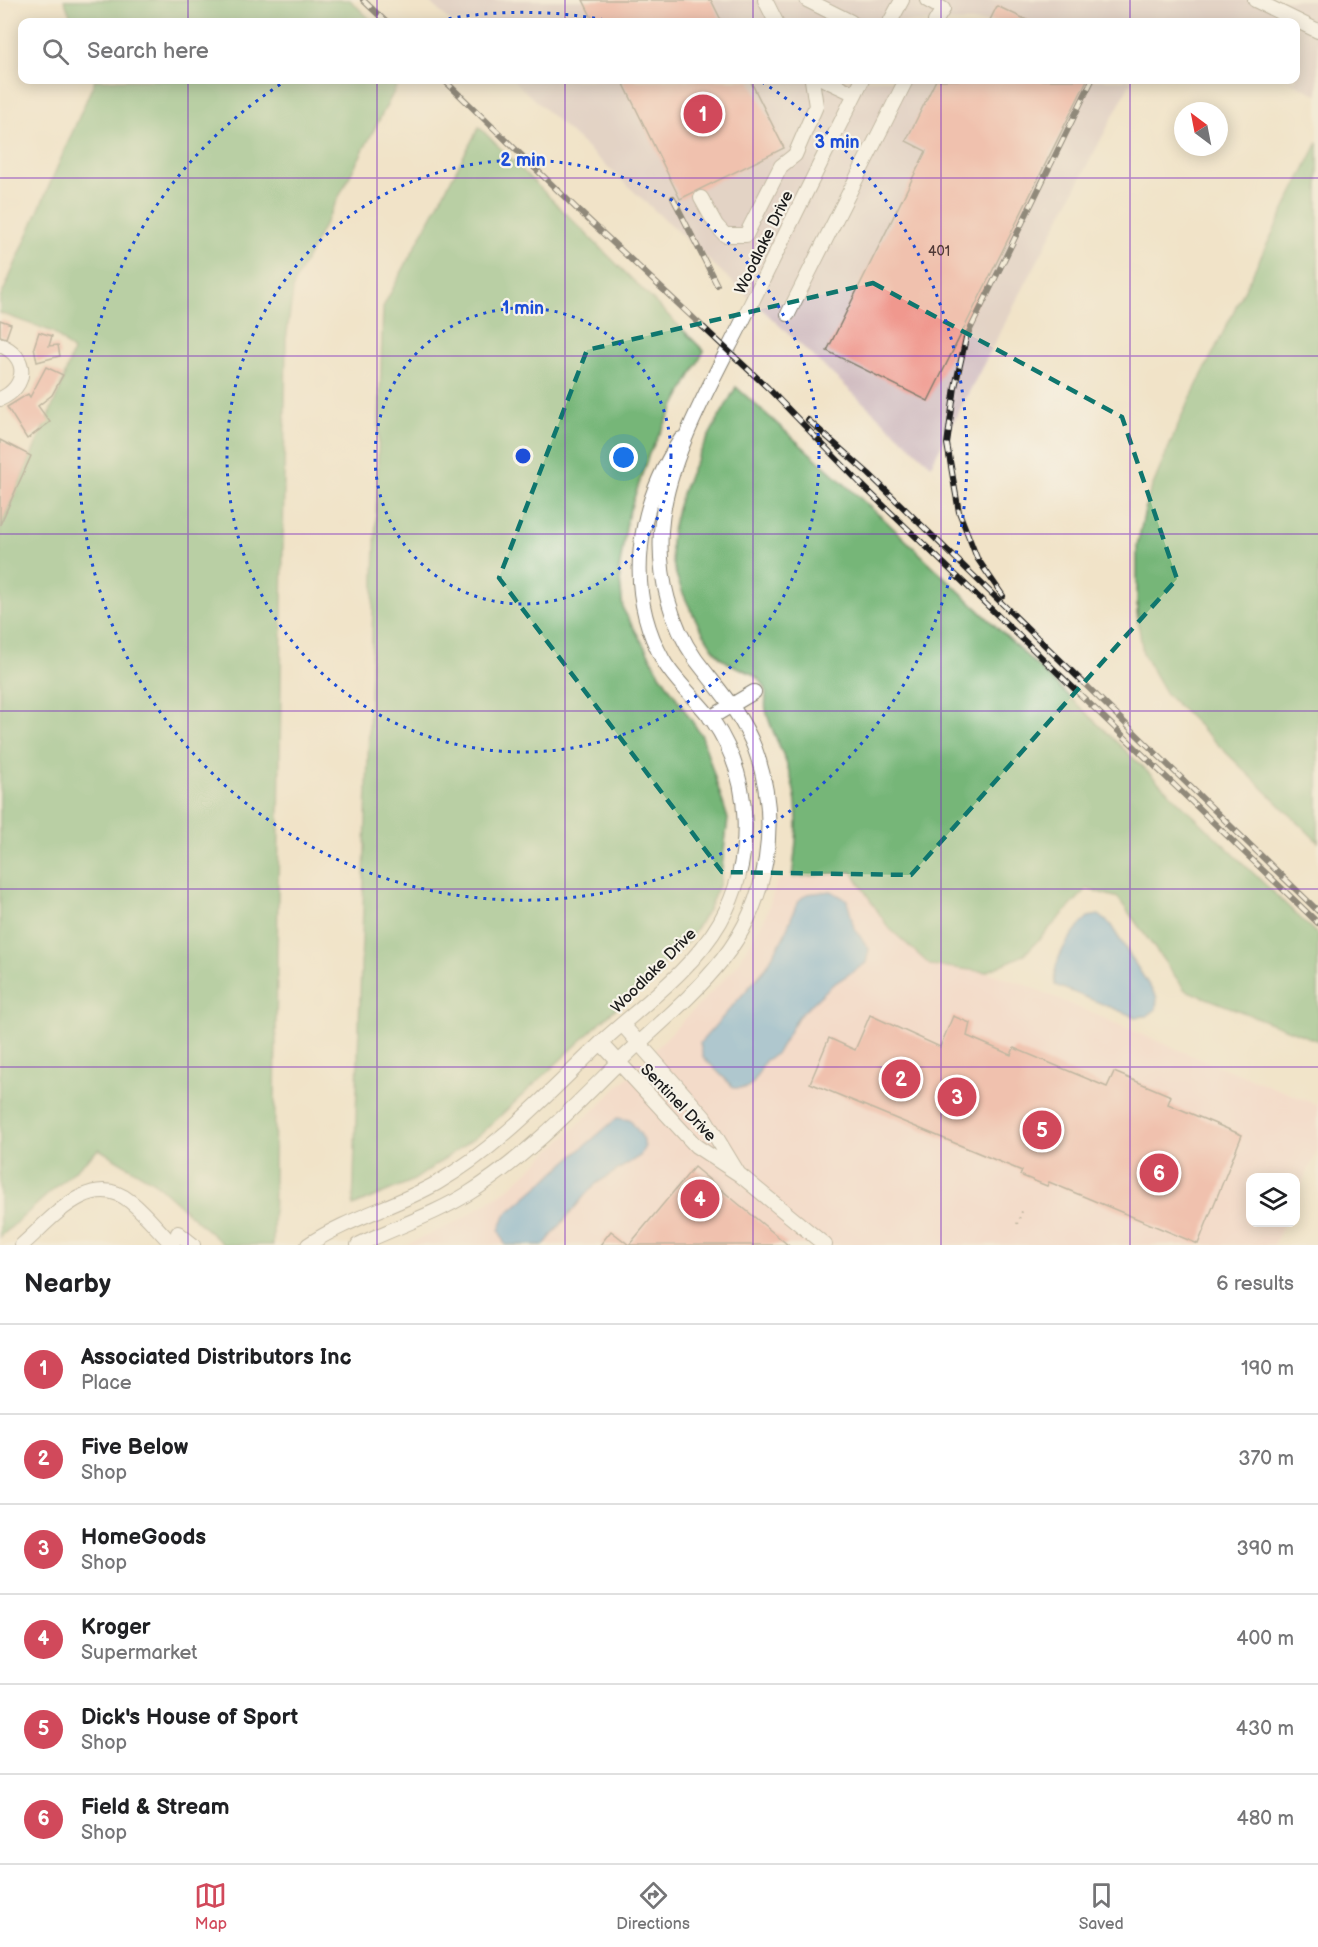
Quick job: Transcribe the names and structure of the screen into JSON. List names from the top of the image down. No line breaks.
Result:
{"streets":{"street":["Woodlake Drive","Sentinel Drive"]},"crossings":[["Woodlake Drive","Sentinel Drive"]],"house_numbers":["401"],"north":"top left","page":{"search":"Search here","pins":["1","2","3","5","6","4"],"heading":["Nearby","6 results"],"list":[{"mark":"1","name":"Associated Distributors Inc","note":"Place","value":"190 m"},{"mark":"2","name":"Five Below","note":"Shop","value":"370 m"},{"mark":"3","name":"HomeGoods","note":"Shop","value":"390 m"},{"mark":"4","name":"Kroger","note":"Supermarket","value":"400 m"},{"mark":"5","name":"Dick's House of Sport","note":"Shop","value":"430 m"},{"mark":"6","name":"Field & Stream","note":"Shop","value":"480 m"}],"nav":["Map","Directions","Saved"]},"rings":["3 min","2 min","1 min"]}
